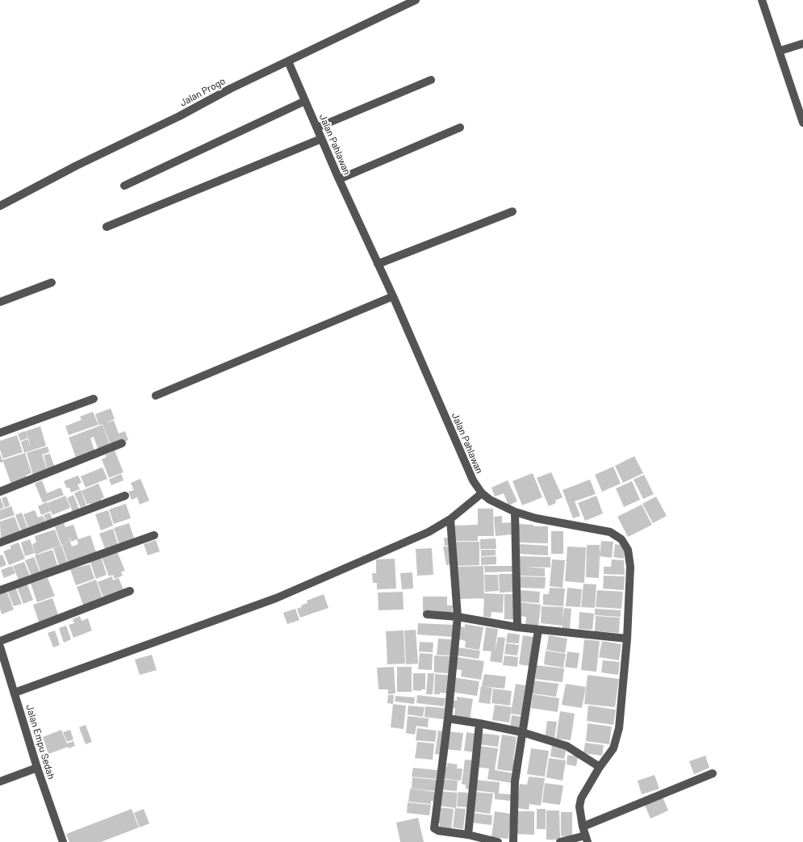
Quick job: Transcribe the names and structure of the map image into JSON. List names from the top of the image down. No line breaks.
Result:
{"streets":{"street":["Jalan Progo","Jalan Pahlawan","Jalan Empu Sedah"]},"crossings":[["Jalan Progo","Jalan Pahlawan"]]}
